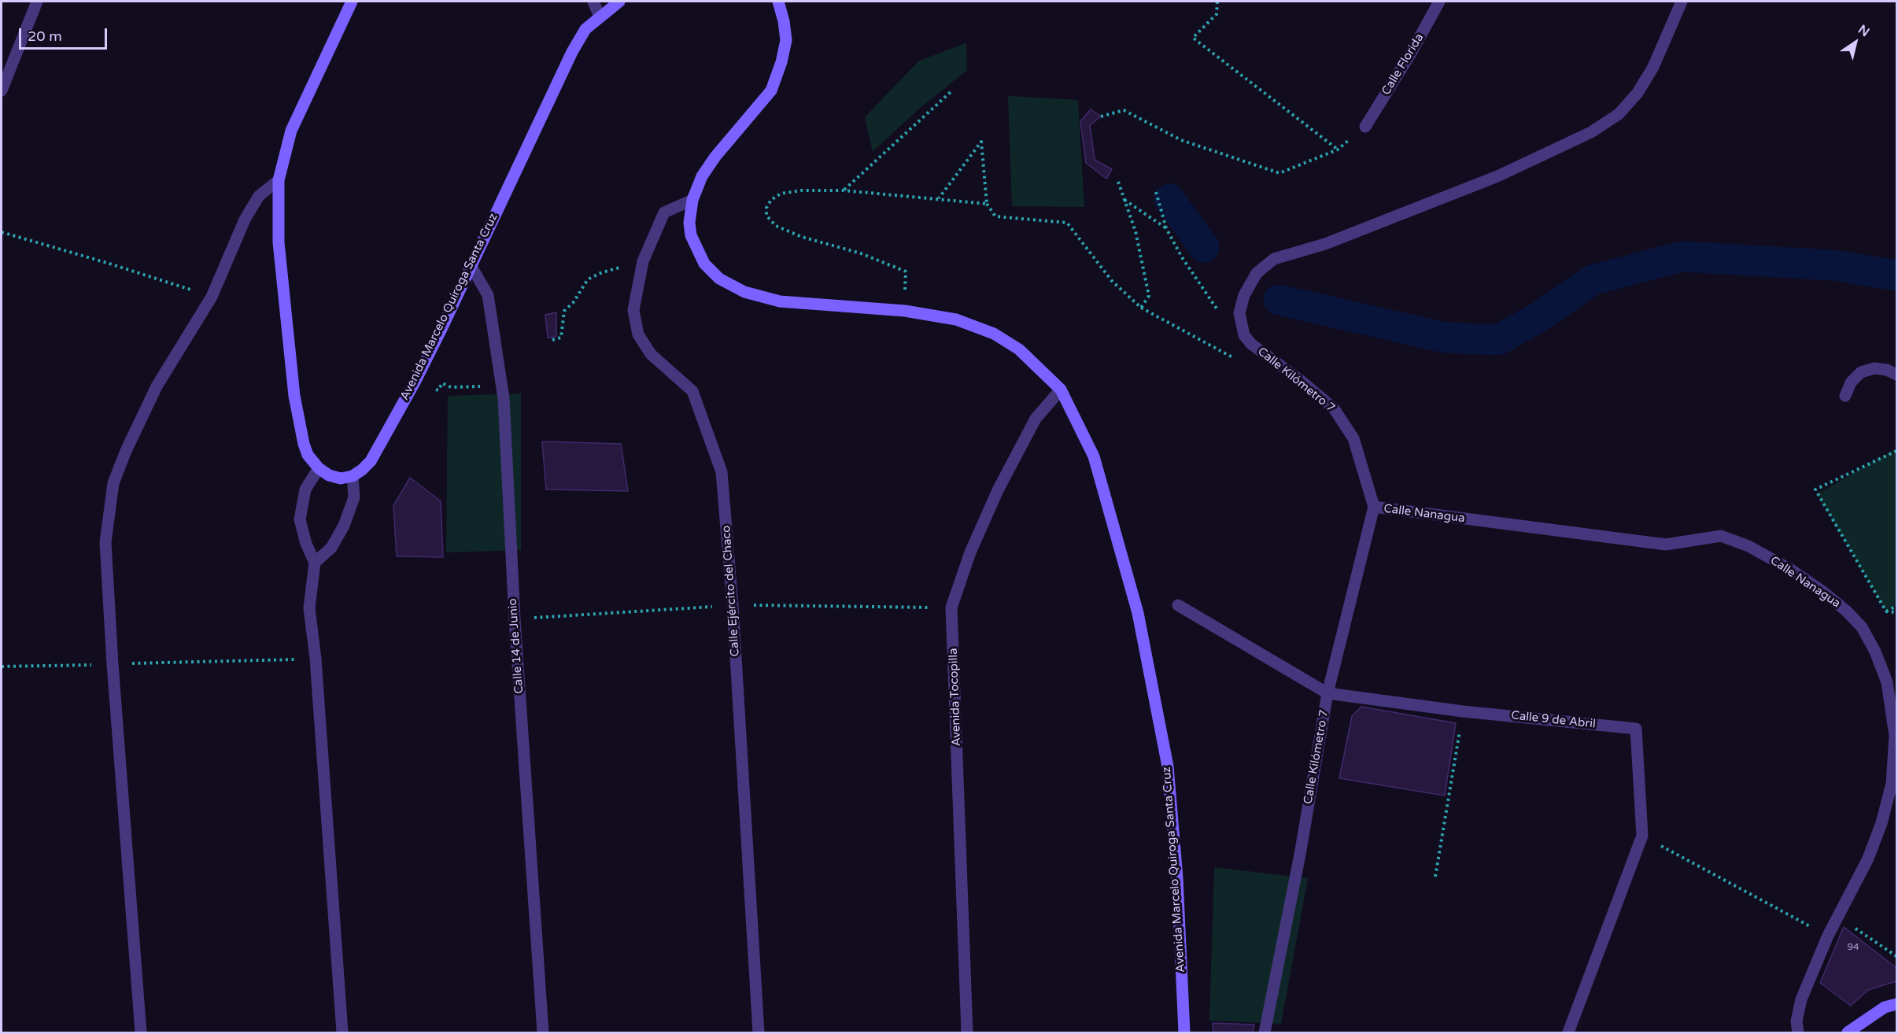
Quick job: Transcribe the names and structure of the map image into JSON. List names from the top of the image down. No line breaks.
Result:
{"streets":{"main road":["Avenida Marcelo Quiroga Santa Cruz"],"street":["Calle Florida","Calle Kilómetro 7","Calle Nanagua","Calle Ejército del Chaco","Calle 14 de Junio","Avenida Tocopilla","Calle 9 de Abril"]},"crossings":[["Avenida Marcelo Quiroga Santa Cruz","Calle Ejército del Chaco"],["Avenida Marcelo Quiroga Santa Cruz","Calle 14 de Junio"],["Avenida Marcelo Quiroga Santa Cruz","Avenida Tocopilla"],["Calle Kilómetro 7","Calle Nanagua"],["Calle Kilómetro 7","Calle 9 de Abril"]],"house_numbers":["94"],"scale_bar":"20 m","north":"top right"}
